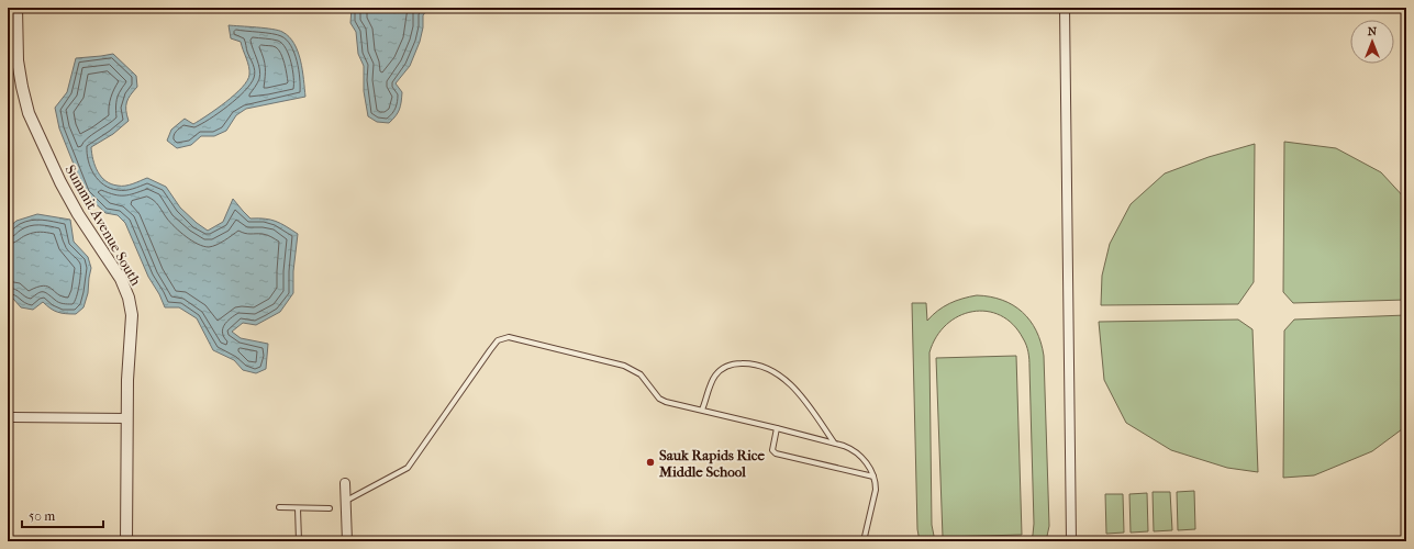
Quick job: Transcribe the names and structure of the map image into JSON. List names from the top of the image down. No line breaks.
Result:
{"streets":{"street":["Summit Avenue South"]},"places":["Sauk Rapids Rice Middle School"],"scale_bar":"50 m","north":"top"}
